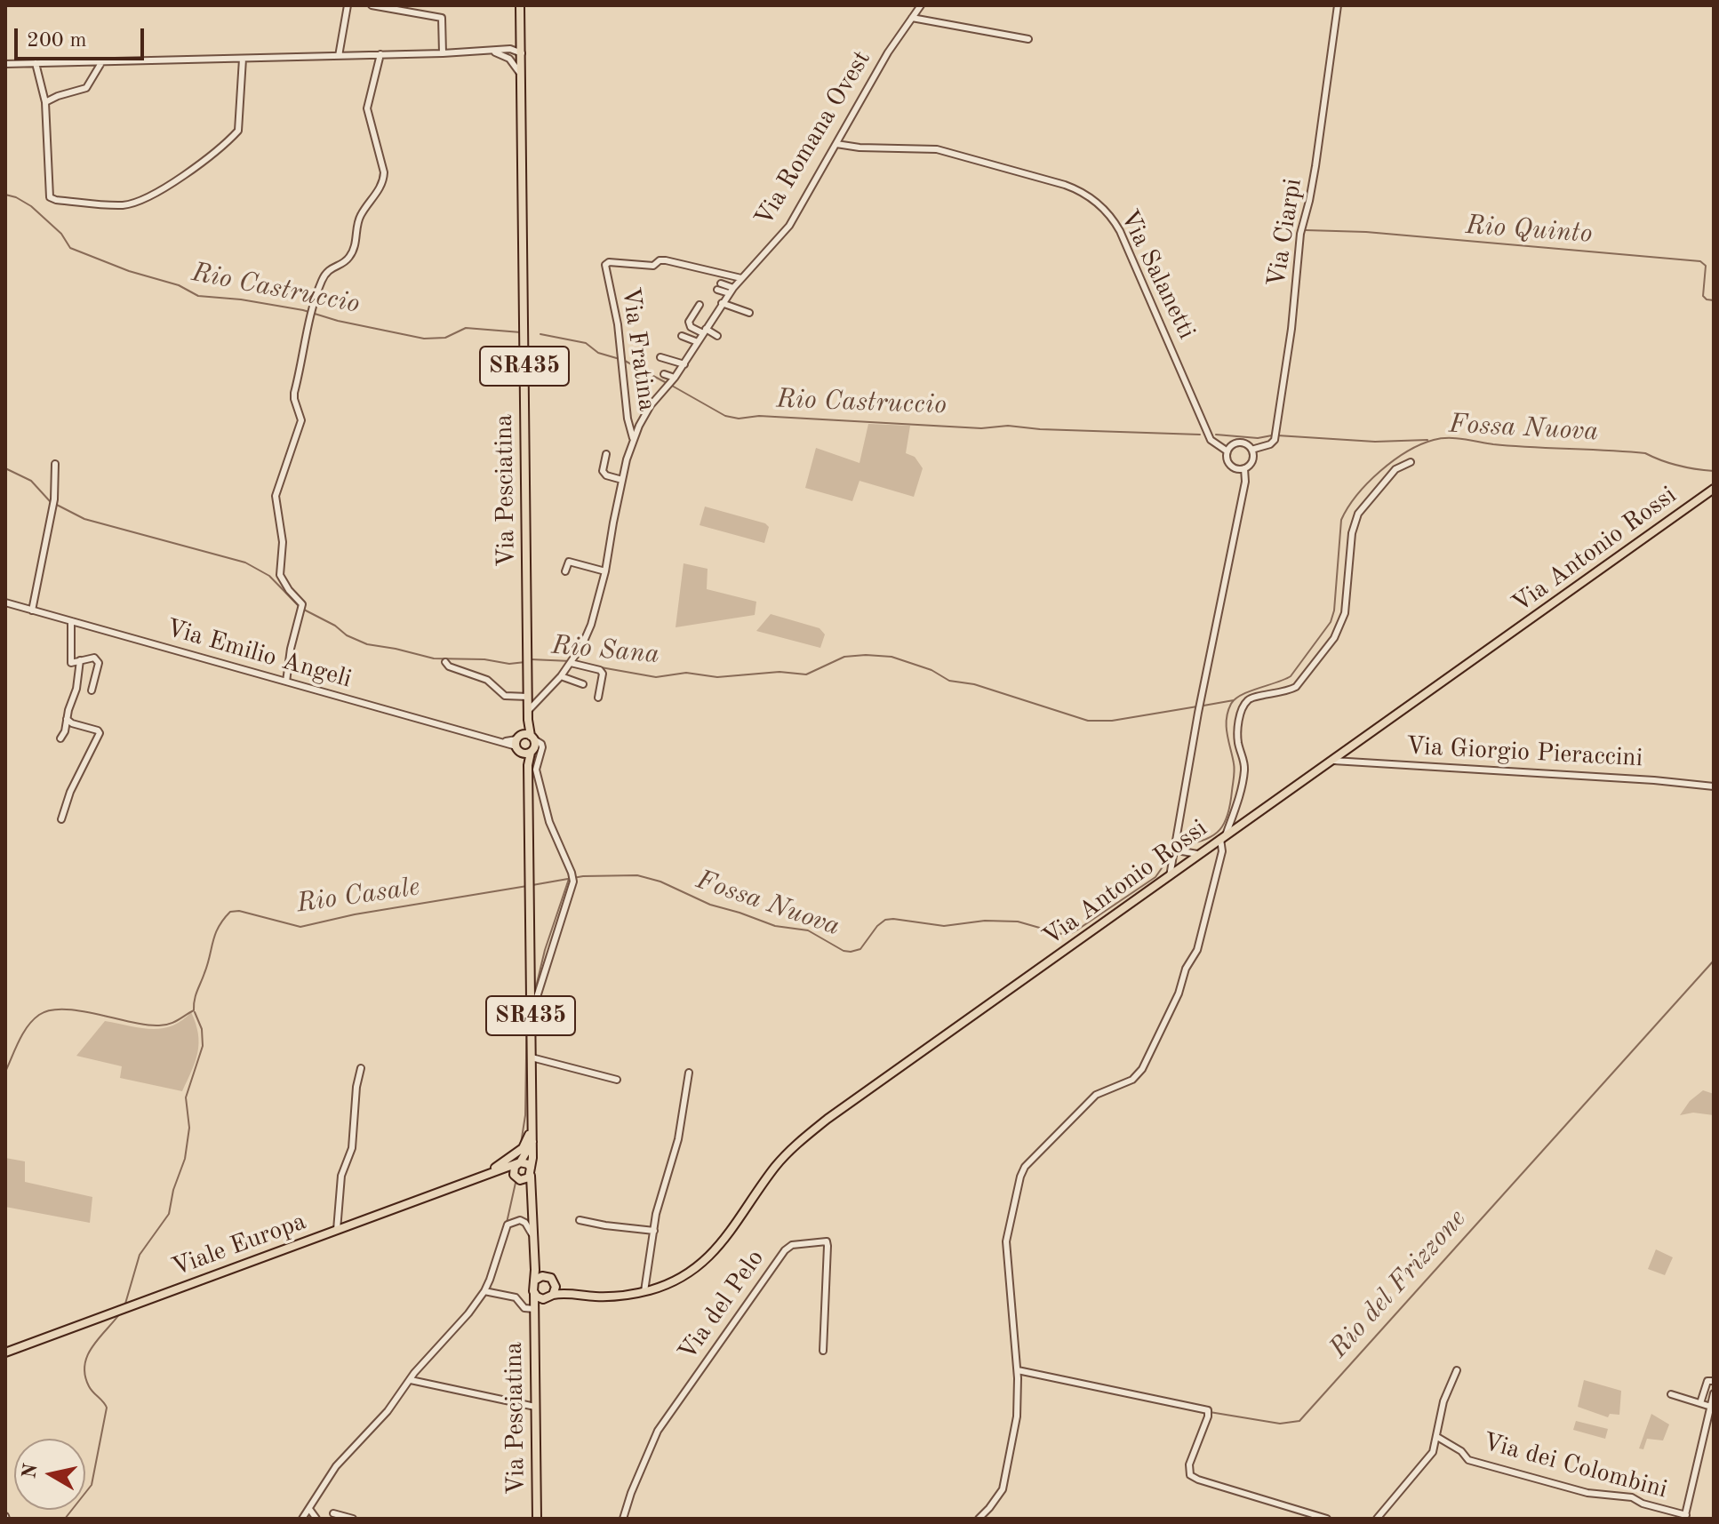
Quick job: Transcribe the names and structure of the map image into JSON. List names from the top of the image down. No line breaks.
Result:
{"streets":{"main road":["SR435","Via Pesciatina","Via Antonio Rossi","Viale Europa"],"street":["Via Romana Ovest","Via Ciarpi","Via Salanetti","Via Fratina","Via Emilio Angeli","Via Giorgio Pieraccini","Via del Pelo","Via dei Colombini"]},"crossings":[["Via Romana Ovest","Via Salanetti"],["Via Romana Ovest","Via Fratina"],["Via Ciarpi","Via Salanetti"],["Via Pesciatina","Via Emilio Angeli"],["Via Pesciatina","Viale Europa"],["Via Antonio Rossi","Via Giorgio Pieraccini"]],"water":["Rio Quinto","Rio Castruccio","Fossa Nuova","Rio Sana","Rio Casale","Rio del Frizzone"],"scale_bar":"200 m","north":"left"}
